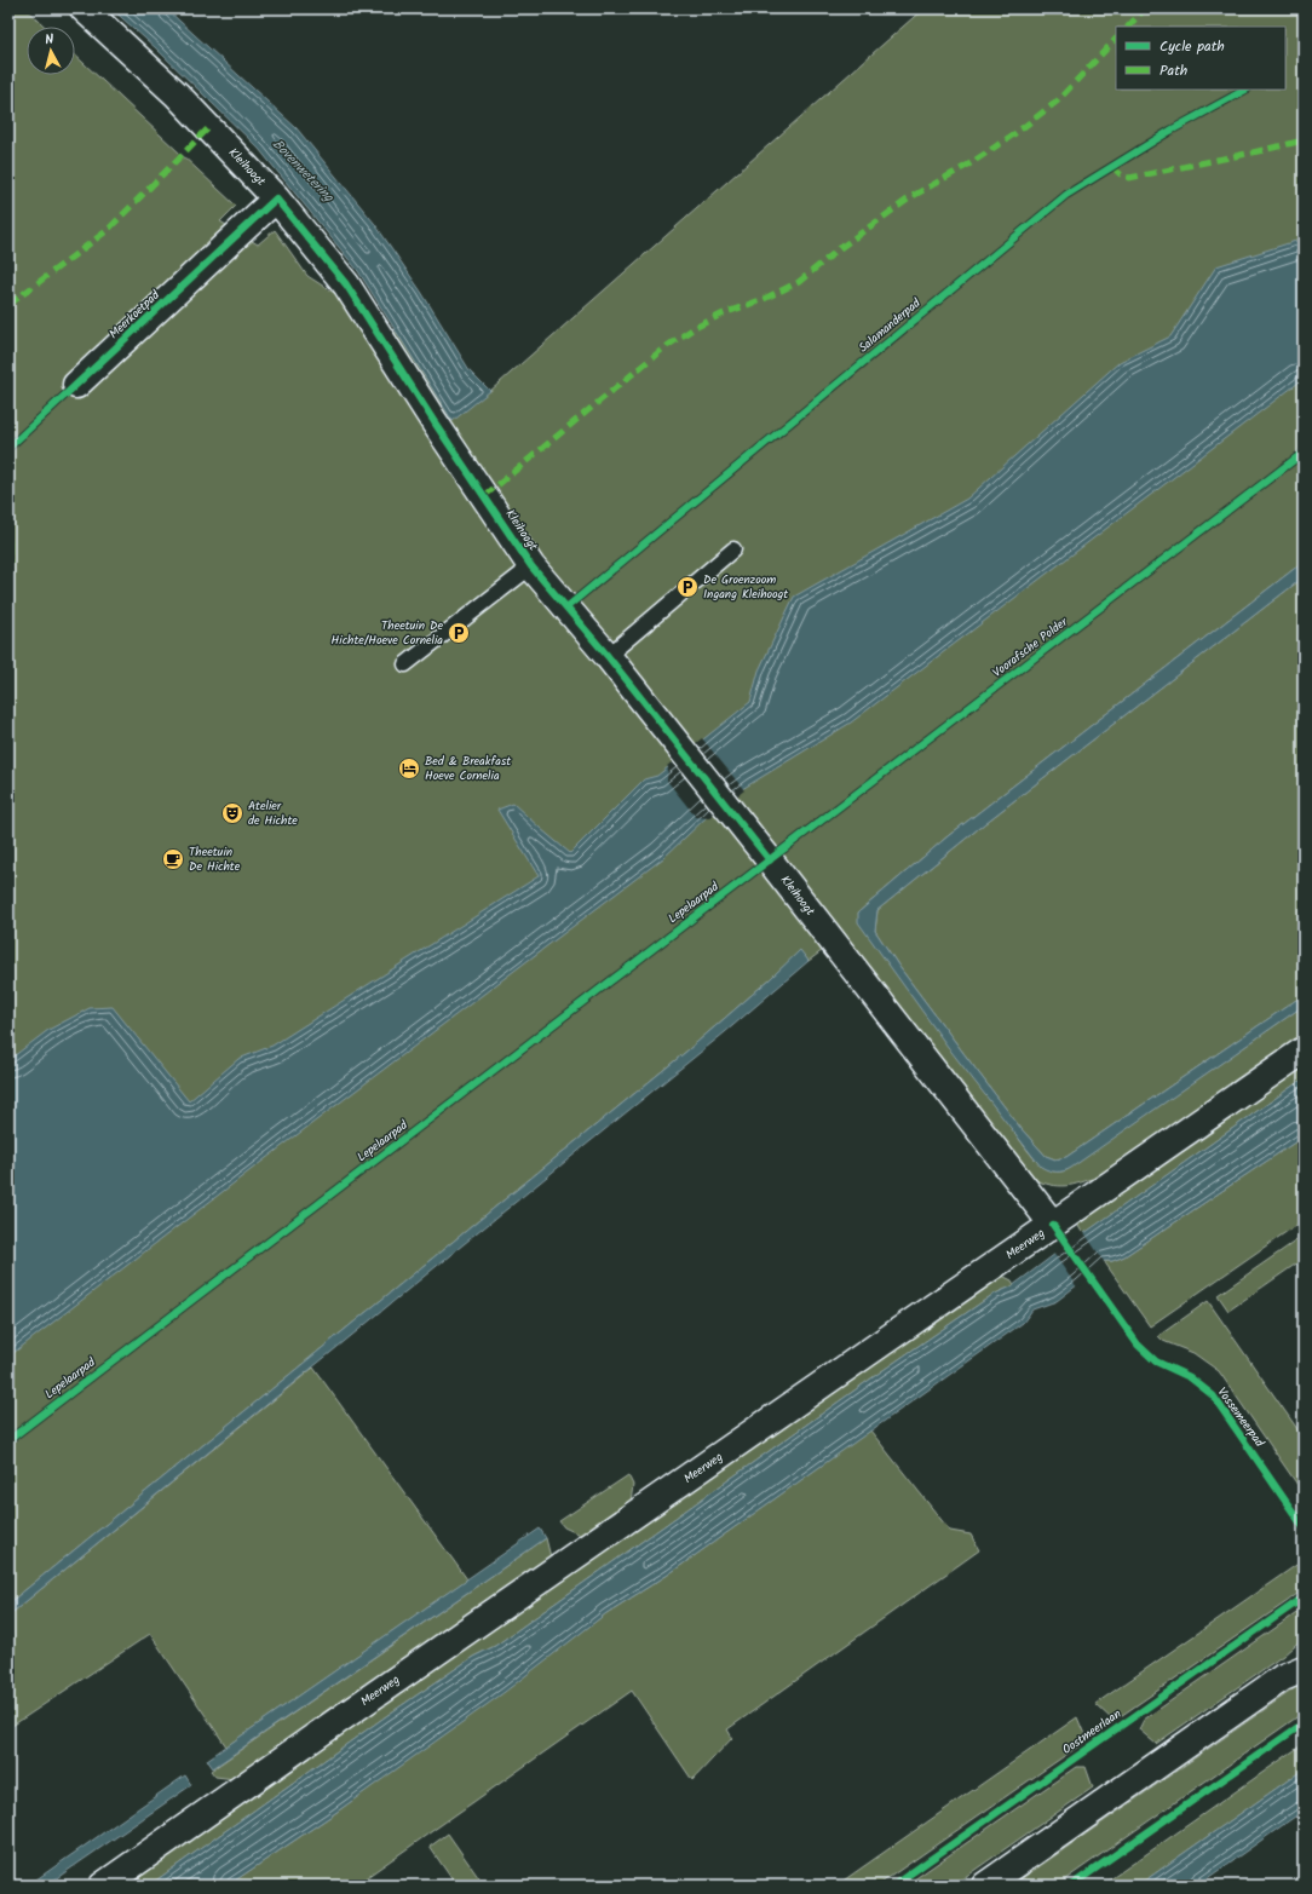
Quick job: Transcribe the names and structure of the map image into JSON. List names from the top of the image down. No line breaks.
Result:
{"streets":{"street":["Kleihoogt","Meerkoetpad","Meerweg"],"cycle path":["Salamanderpad","Voorafsche Polder","Vossemeerpad","Oostmeerlaan"]},"crossings":[["Kleihoogt","Meerkoetpad"],["Kleihoogt","Meerweg"]],"water":["Bovenwetering"],"places":{"parking":["De Groenzoom Ingang Kleihoogt","Theetuin De Hichte/Hoeve Cornelia"],"hotel":["Bed & Breakfast Hoeve Cornelia"],"theatre":["Atelier de Hichte"],"cafe":["Theetuin De Hichte"]},"legend":["Cycle path","Path"],"north":"top"}
